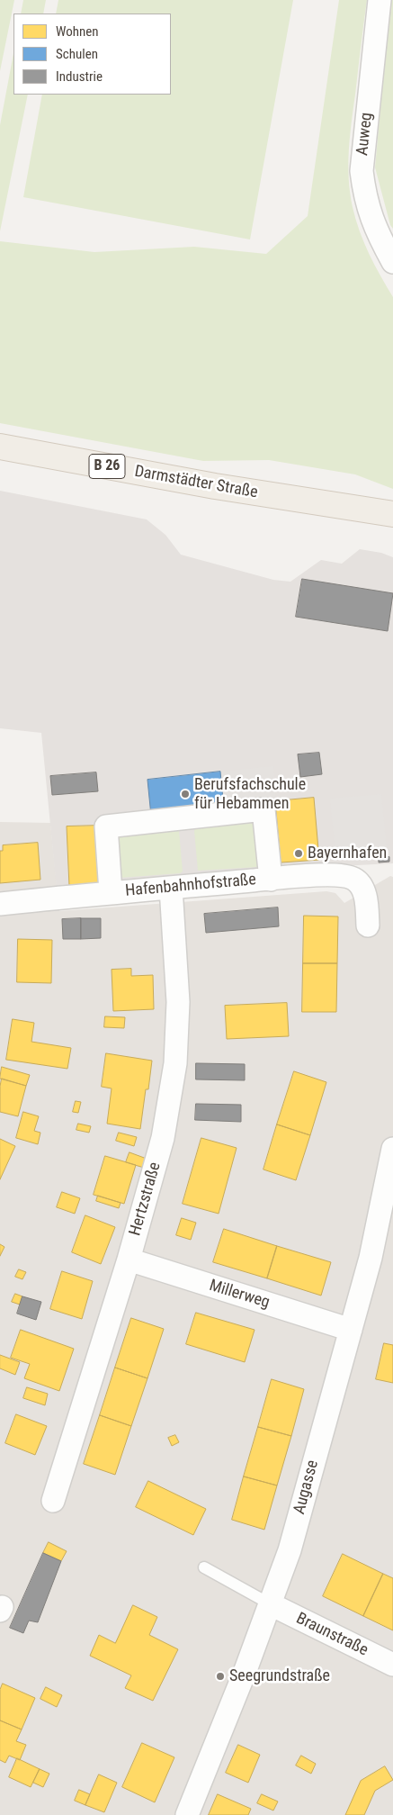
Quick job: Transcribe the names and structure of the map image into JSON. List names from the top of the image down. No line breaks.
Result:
{"streets":{"main road":["B 26","Darmstädter Straße"],"street":["Auweg","Hafenbahnhofstraße","Hertzstraße","Millerweg","Augasse","Braunstraße"]},"crossings":[["Hafenbahnhofstraße","Hertzstraße"],["Hertzstraße","Millerweg"],["Millerweg","Augasse"],["Augasse","Braunstraße"]],"places":["Berufsfachschule für Hebammen","Bayernhafen","Seegrundstraße"],"legend":["Wohnen","Schulen","Industrie"]}
